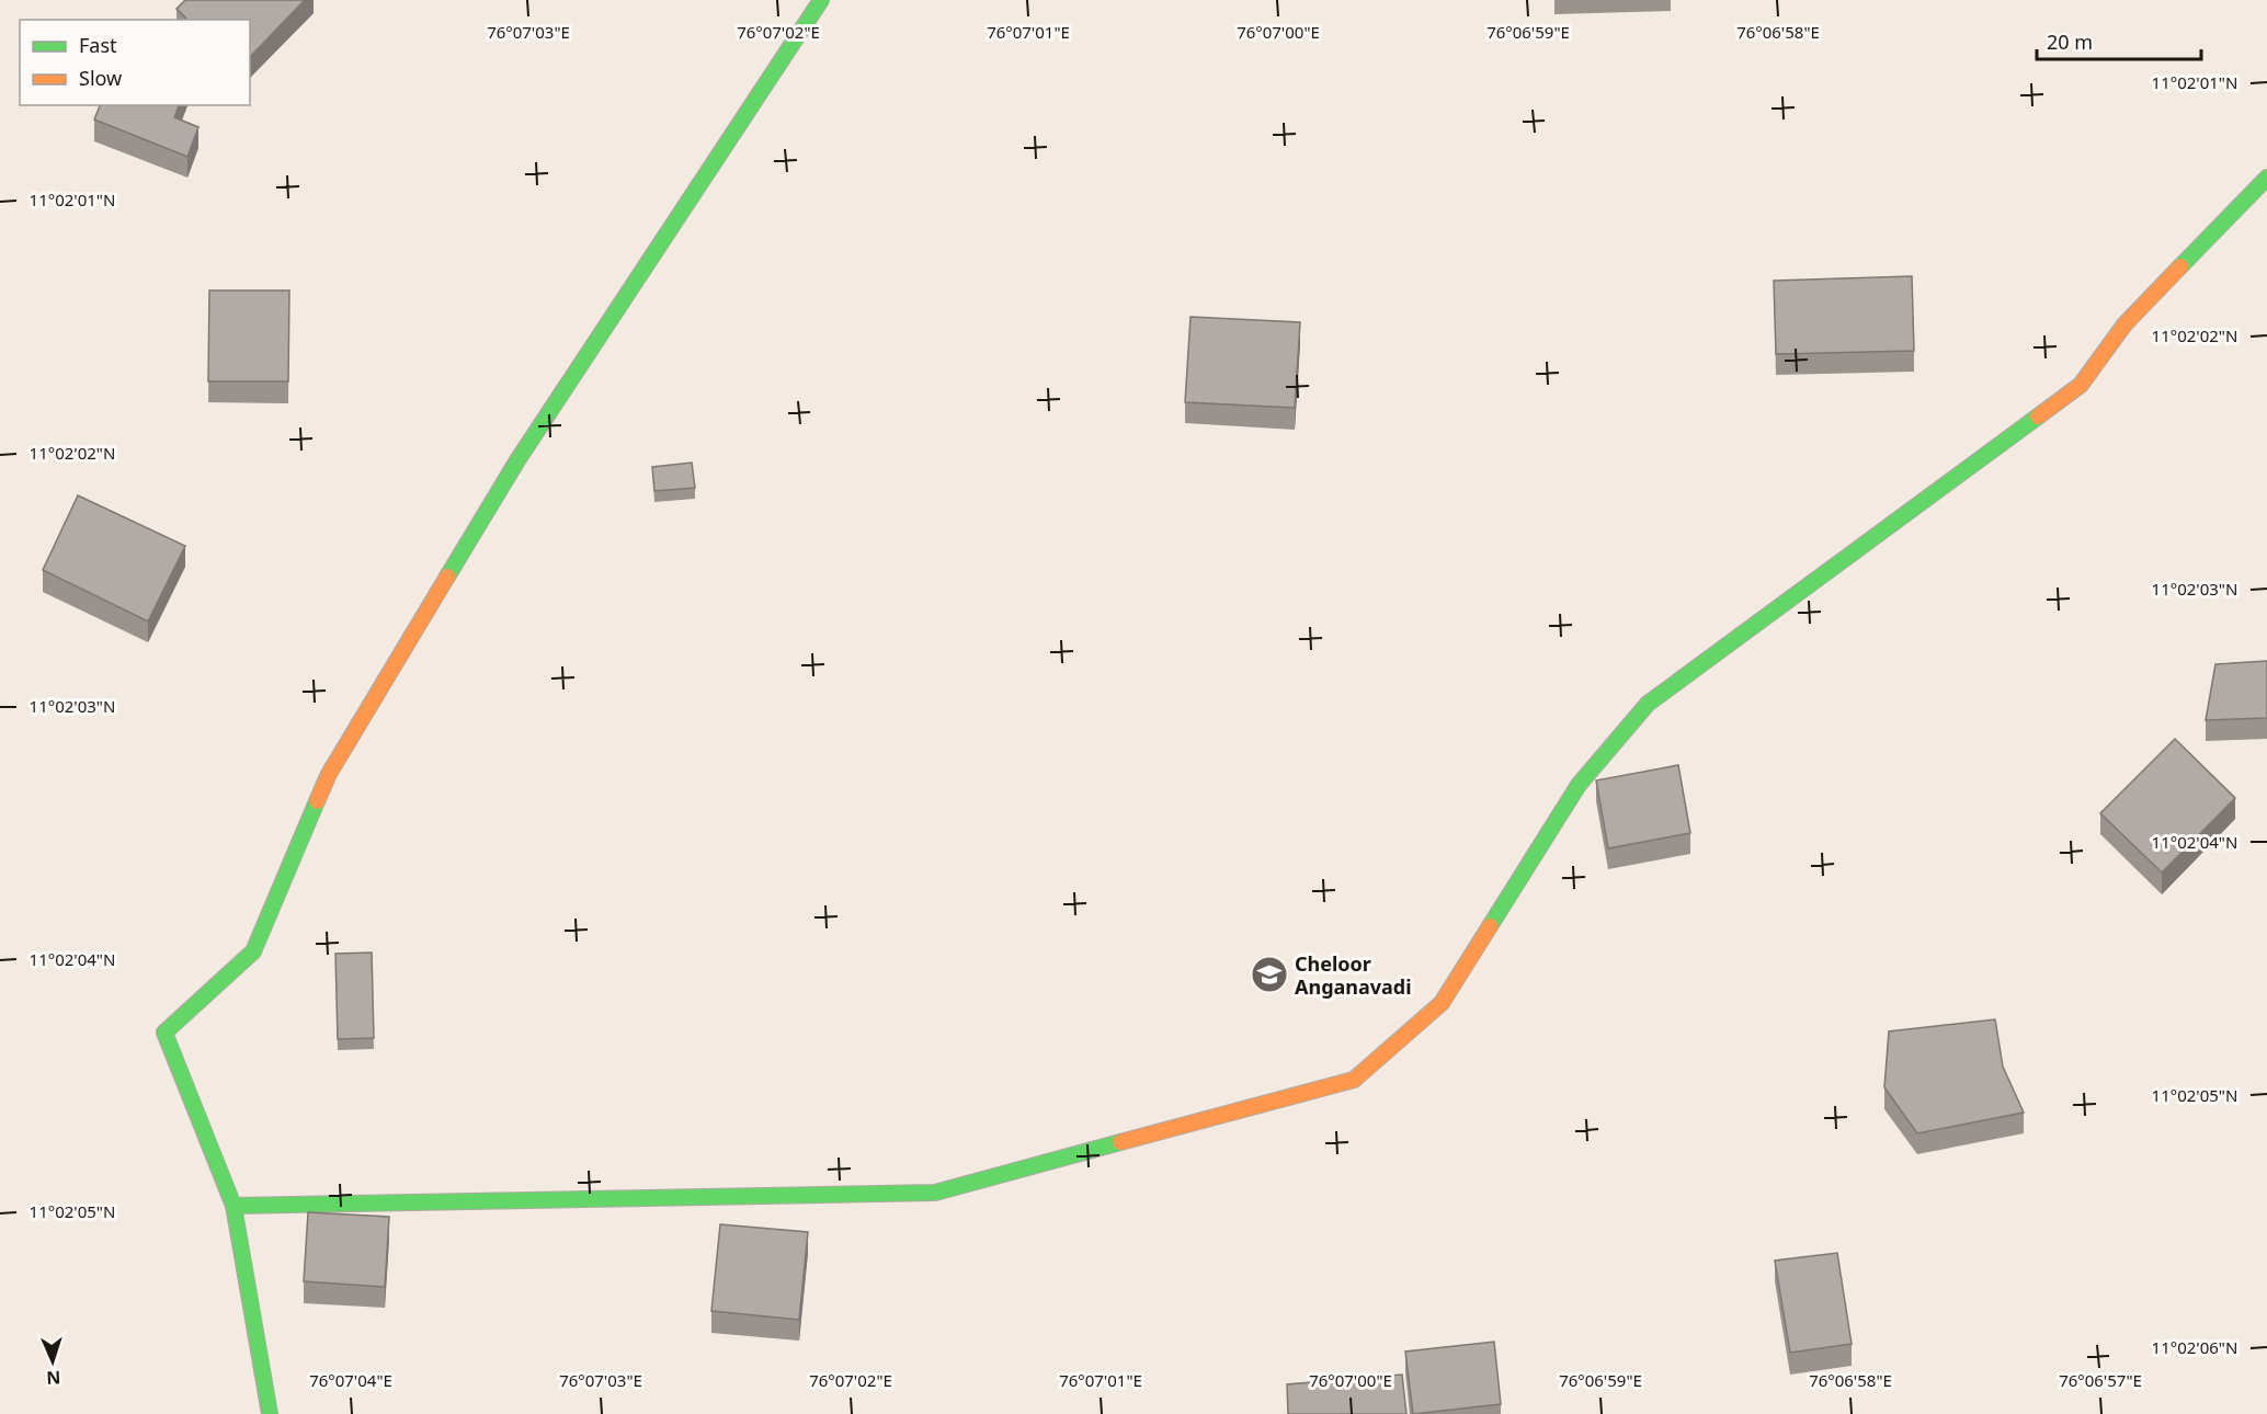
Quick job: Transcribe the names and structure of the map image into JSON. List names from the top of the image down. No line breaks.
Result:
{"places":{"school or university":["Cheloor Anganavadi"]},"legend":["Fast","Slow"],"scale_bar":"20 m","north":"bottom","coordinates":["76°07'03\"E","76°07'02\"E","76°07'01\"E","76°07'00\"E","76°06'59\"E","76°06'58\"E","11°02'01\"N","11°02'02\"N","11°02'03\"N","11°02'04\"N","11°02'05\"N","11°02'06\"N","76°07'04\"E","76°06'57\"E"]}
